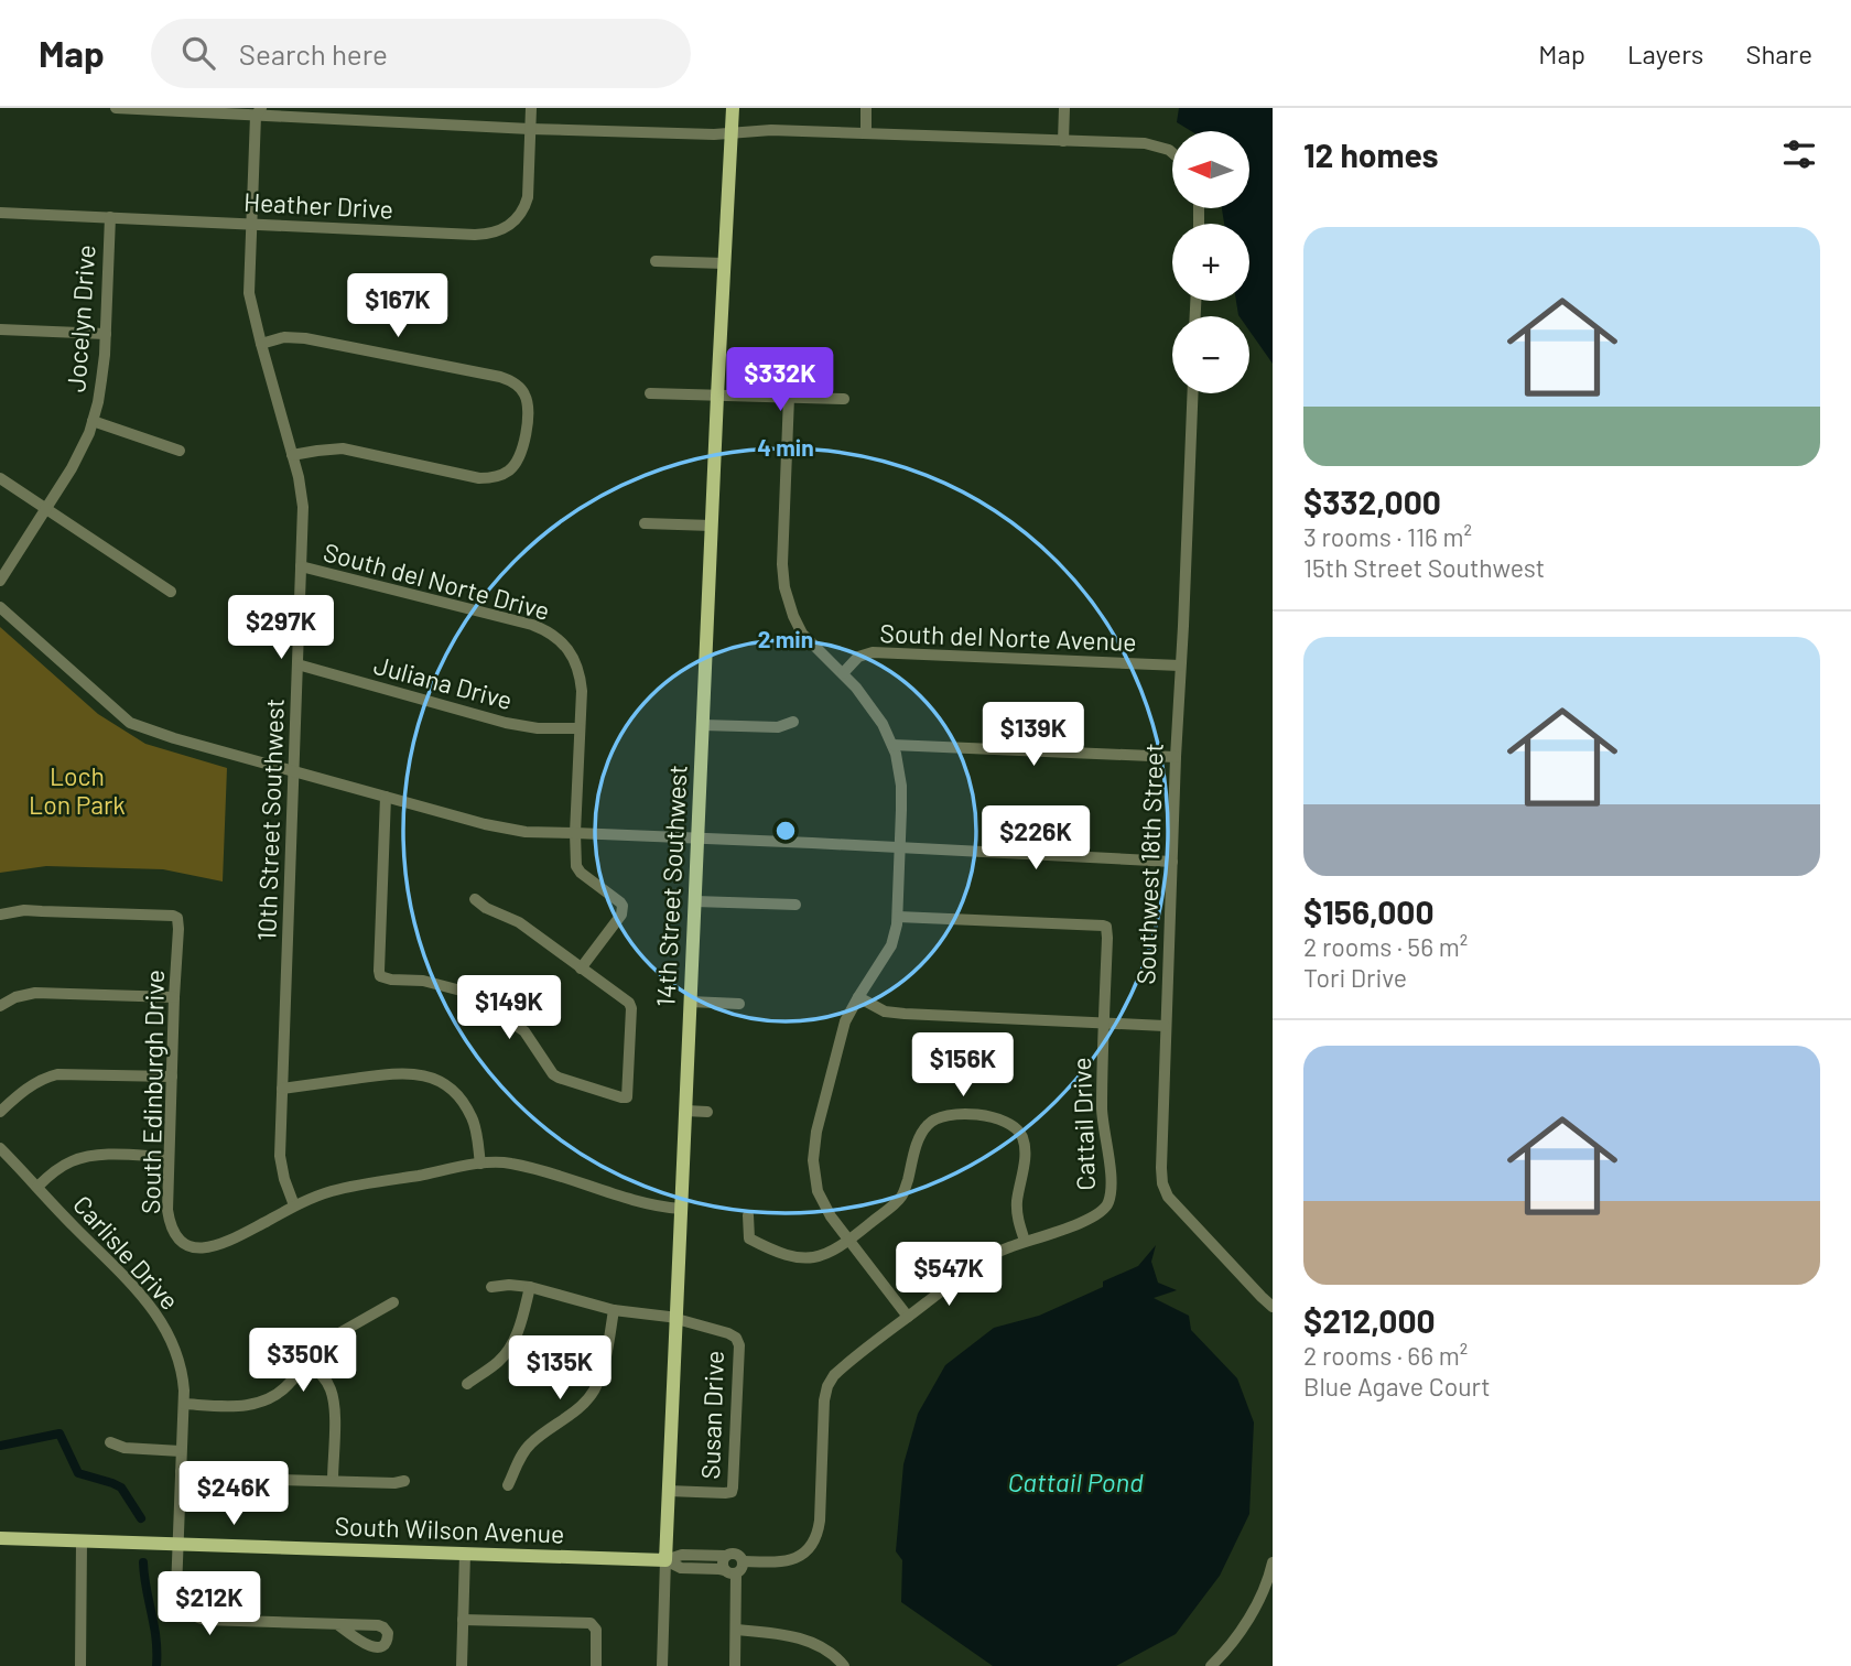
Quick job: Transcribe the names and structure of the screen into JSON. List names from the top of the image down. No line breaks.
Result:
{"streets":{"main road":["14th Street Southwest","South Wilson Avenue"],"street":["Heather Drive","Jocelyn Drive","South del Norte Drive","South del Norte Avenue","Juliana Drive","10th Street Southwest","Southwest 18th Street","South Edinburgh Drive","Cattail Drive","Carlisle Drive","Susan Drive"]},"crossings":[["Heather Drive","Jocelyn Drive"],["Heather Drive","10th Street Southwest"],["South del Norte Drive","Juliana Drive"],["South del Norte Drive","10th Street Southwest"],["South del Norte Avenue","Southwest 18th Street"],["Juliana Drive","10th Street Southwest"],["10th Street Southwest","South Edinburgh Drive"],["14th Street Southwest","South Edinburgh Drive"],["14th Street Southwest","Susan Drive"],["14th Street Southwest","South Wilson Avenue"],["Cattail Drive","South Wilson Avenue"],["Carlisle Drive","South Wilson Avenue"]],"water":["Cattail Pond"],"parks":["Loch Lon Park"],"north":"left","page":{"header":"Map","search":"Search here","nav":["Map","Layers","Share"],"heading":"12 homes","map_buttons":["+","−"],"list":[{"name":"$332,000","note":"3 rooms · 116 m² · 15th Street Southwest"},{"name":"$156,000","note":"2 rooms · 56 m² · Tori Drive"},{"name":"$212,000","note":"2 rooms · 66 m² · Blue Agave Court"}],"price":["$167K","$332K","$297K","$139K","$226K","$149K","$156K","$547K","$350K","$135K","$246K","$212K"]},"rings":["4 min","2 min"]}
